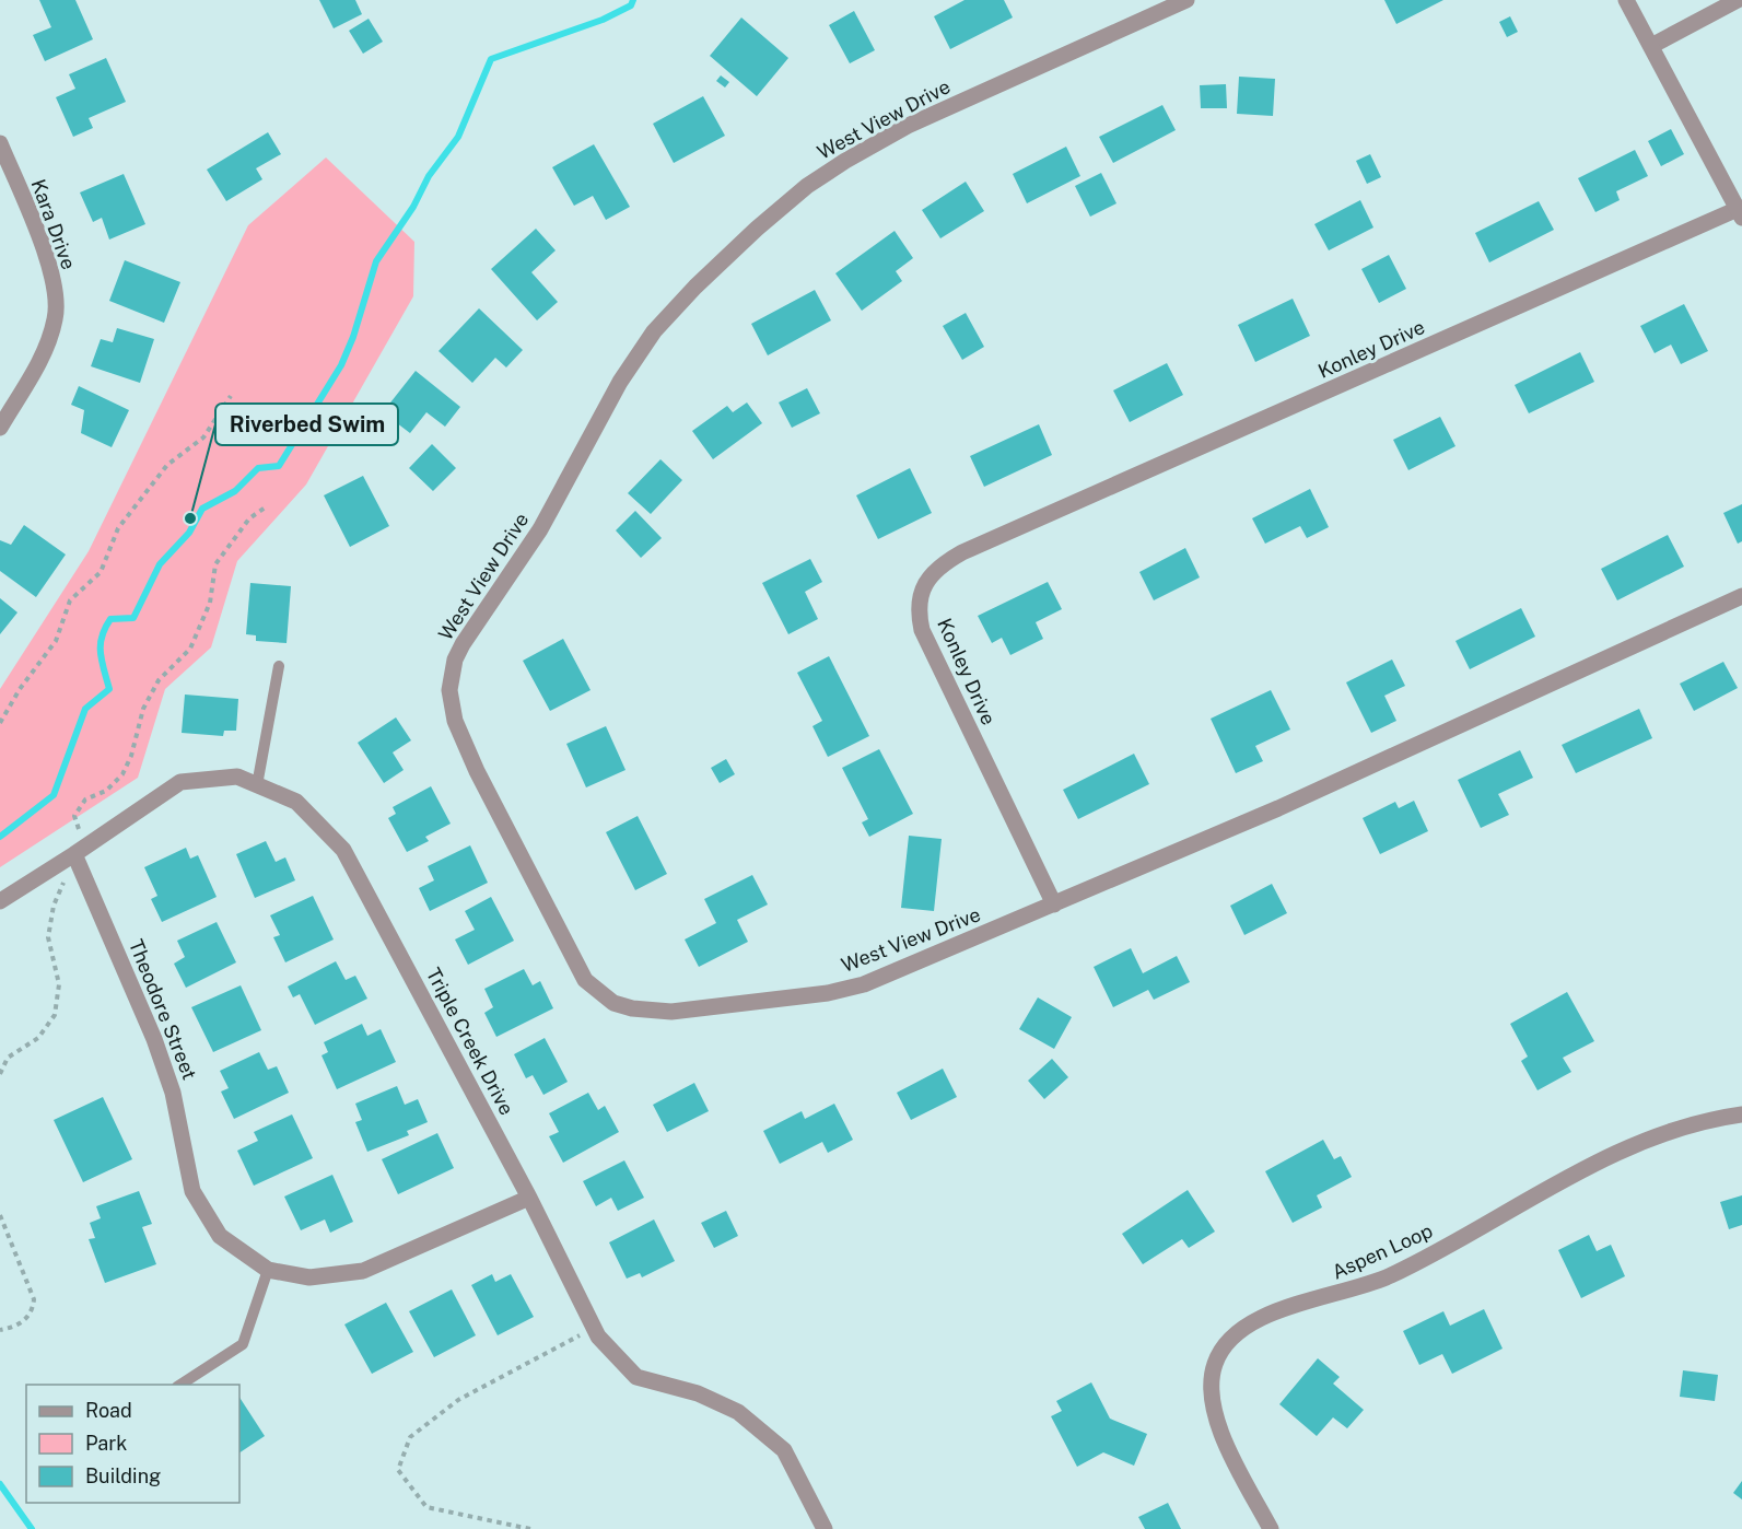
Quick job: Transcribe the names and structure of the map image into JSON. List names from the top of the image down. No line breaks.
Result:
{"streets":{"street":["West View Drive","Kara Drive","Konley Drive","Theodore Street","Triple Creek Drive","Aspen Loop"]},"crossings":[["West View Drive","Konley Drive"],["Theodore Street","Triple Creek Drive"]],"places":["Riverbed Swim"],"legend":["Road","Park","Building"]}
